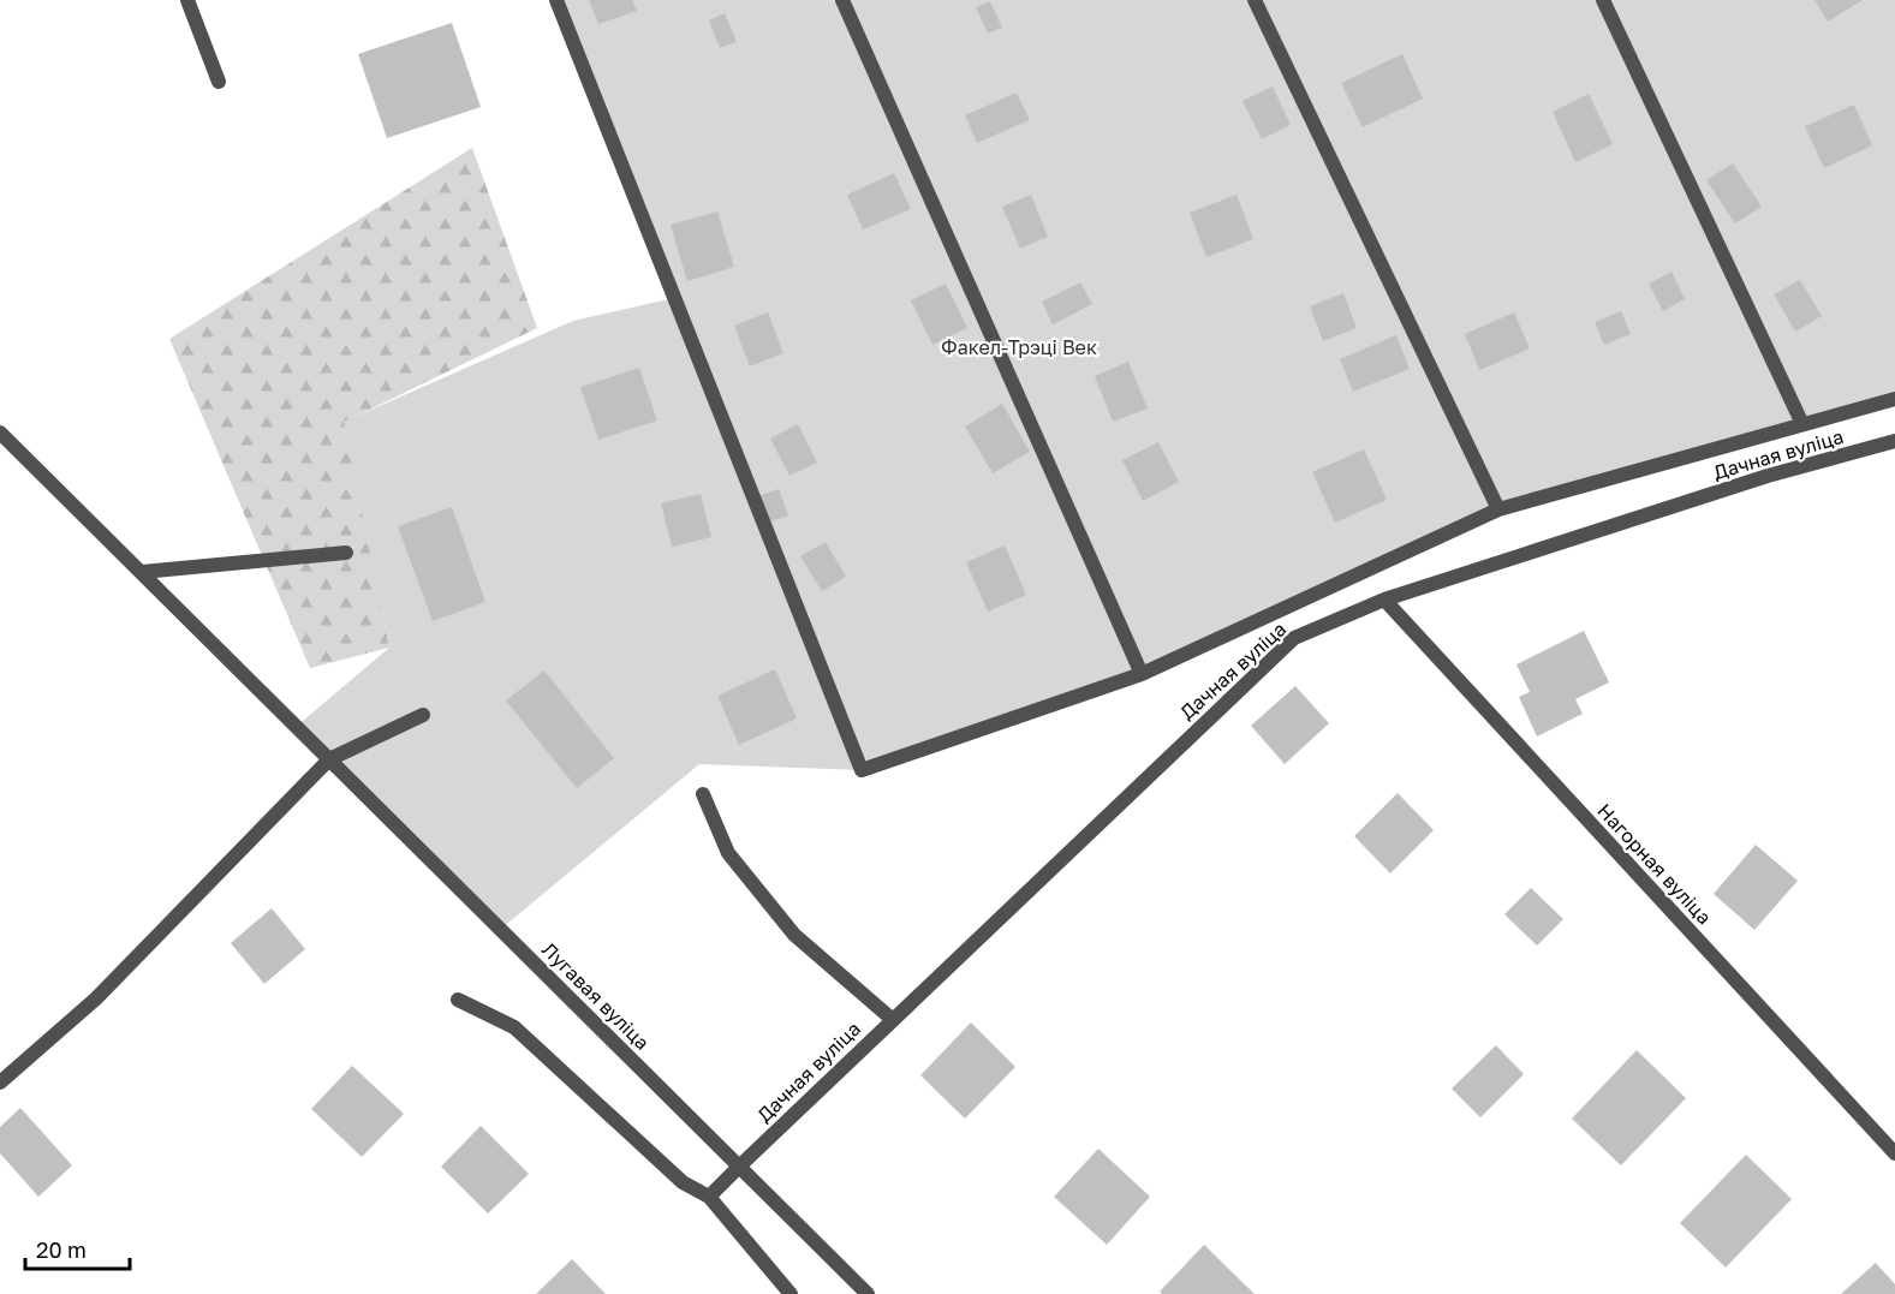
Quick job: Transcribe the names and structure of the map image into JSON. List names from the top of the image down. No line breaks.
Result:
{"streets":{"street":["Дачная вуліца","Нагорная вуліца","Лугавая вуліца"]},"crossings":[["Дачная вуліца","Нагорная вуліца"],["Дачная вуліца","Лугавая вуліца"]],"parks":["Факел-Трэці Век"],"scale_bar":"20 m"}
